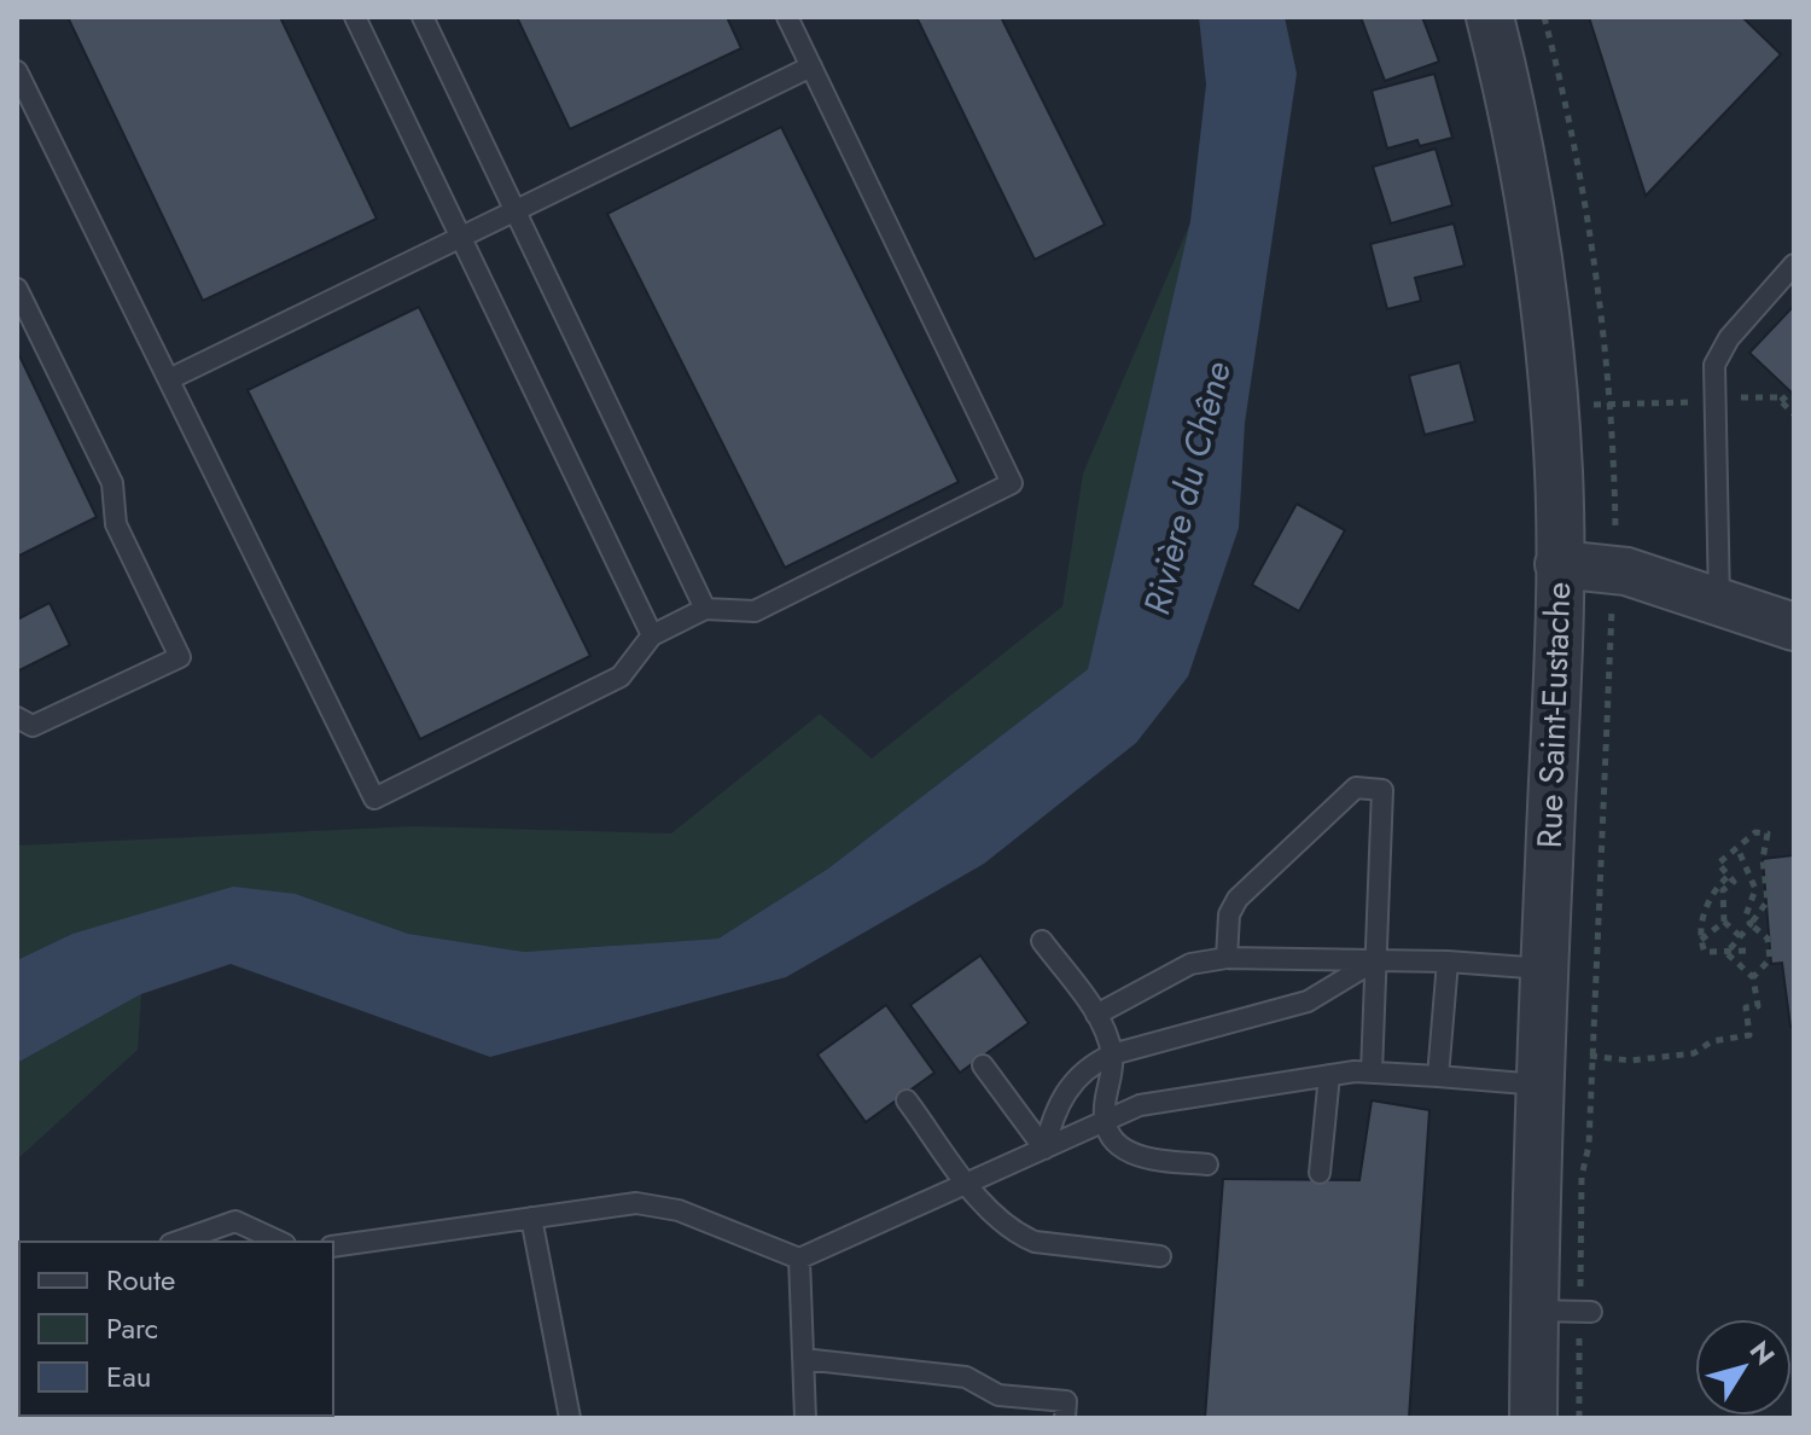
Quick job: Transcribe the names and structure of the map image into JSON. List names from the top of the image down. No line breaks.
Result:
{"streets":{"street":["Rue Saint-Eustache"]},"water":["Rivière du Chêne"],"legend":["Route","Parc","Eau"],"north":"top right"}
